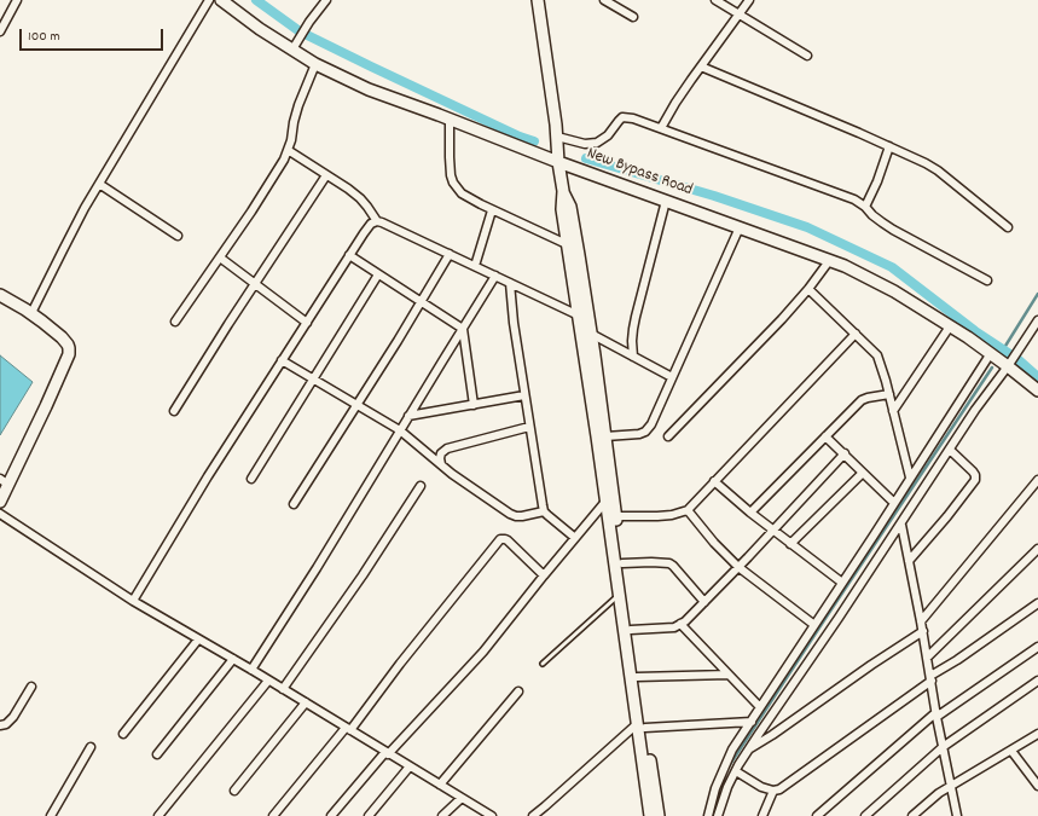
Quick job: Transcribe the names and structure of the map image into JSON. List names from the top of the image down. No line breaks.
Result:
{"streets":{"street":["New Bypass Road"]},"scale_bar":"100 m"}
